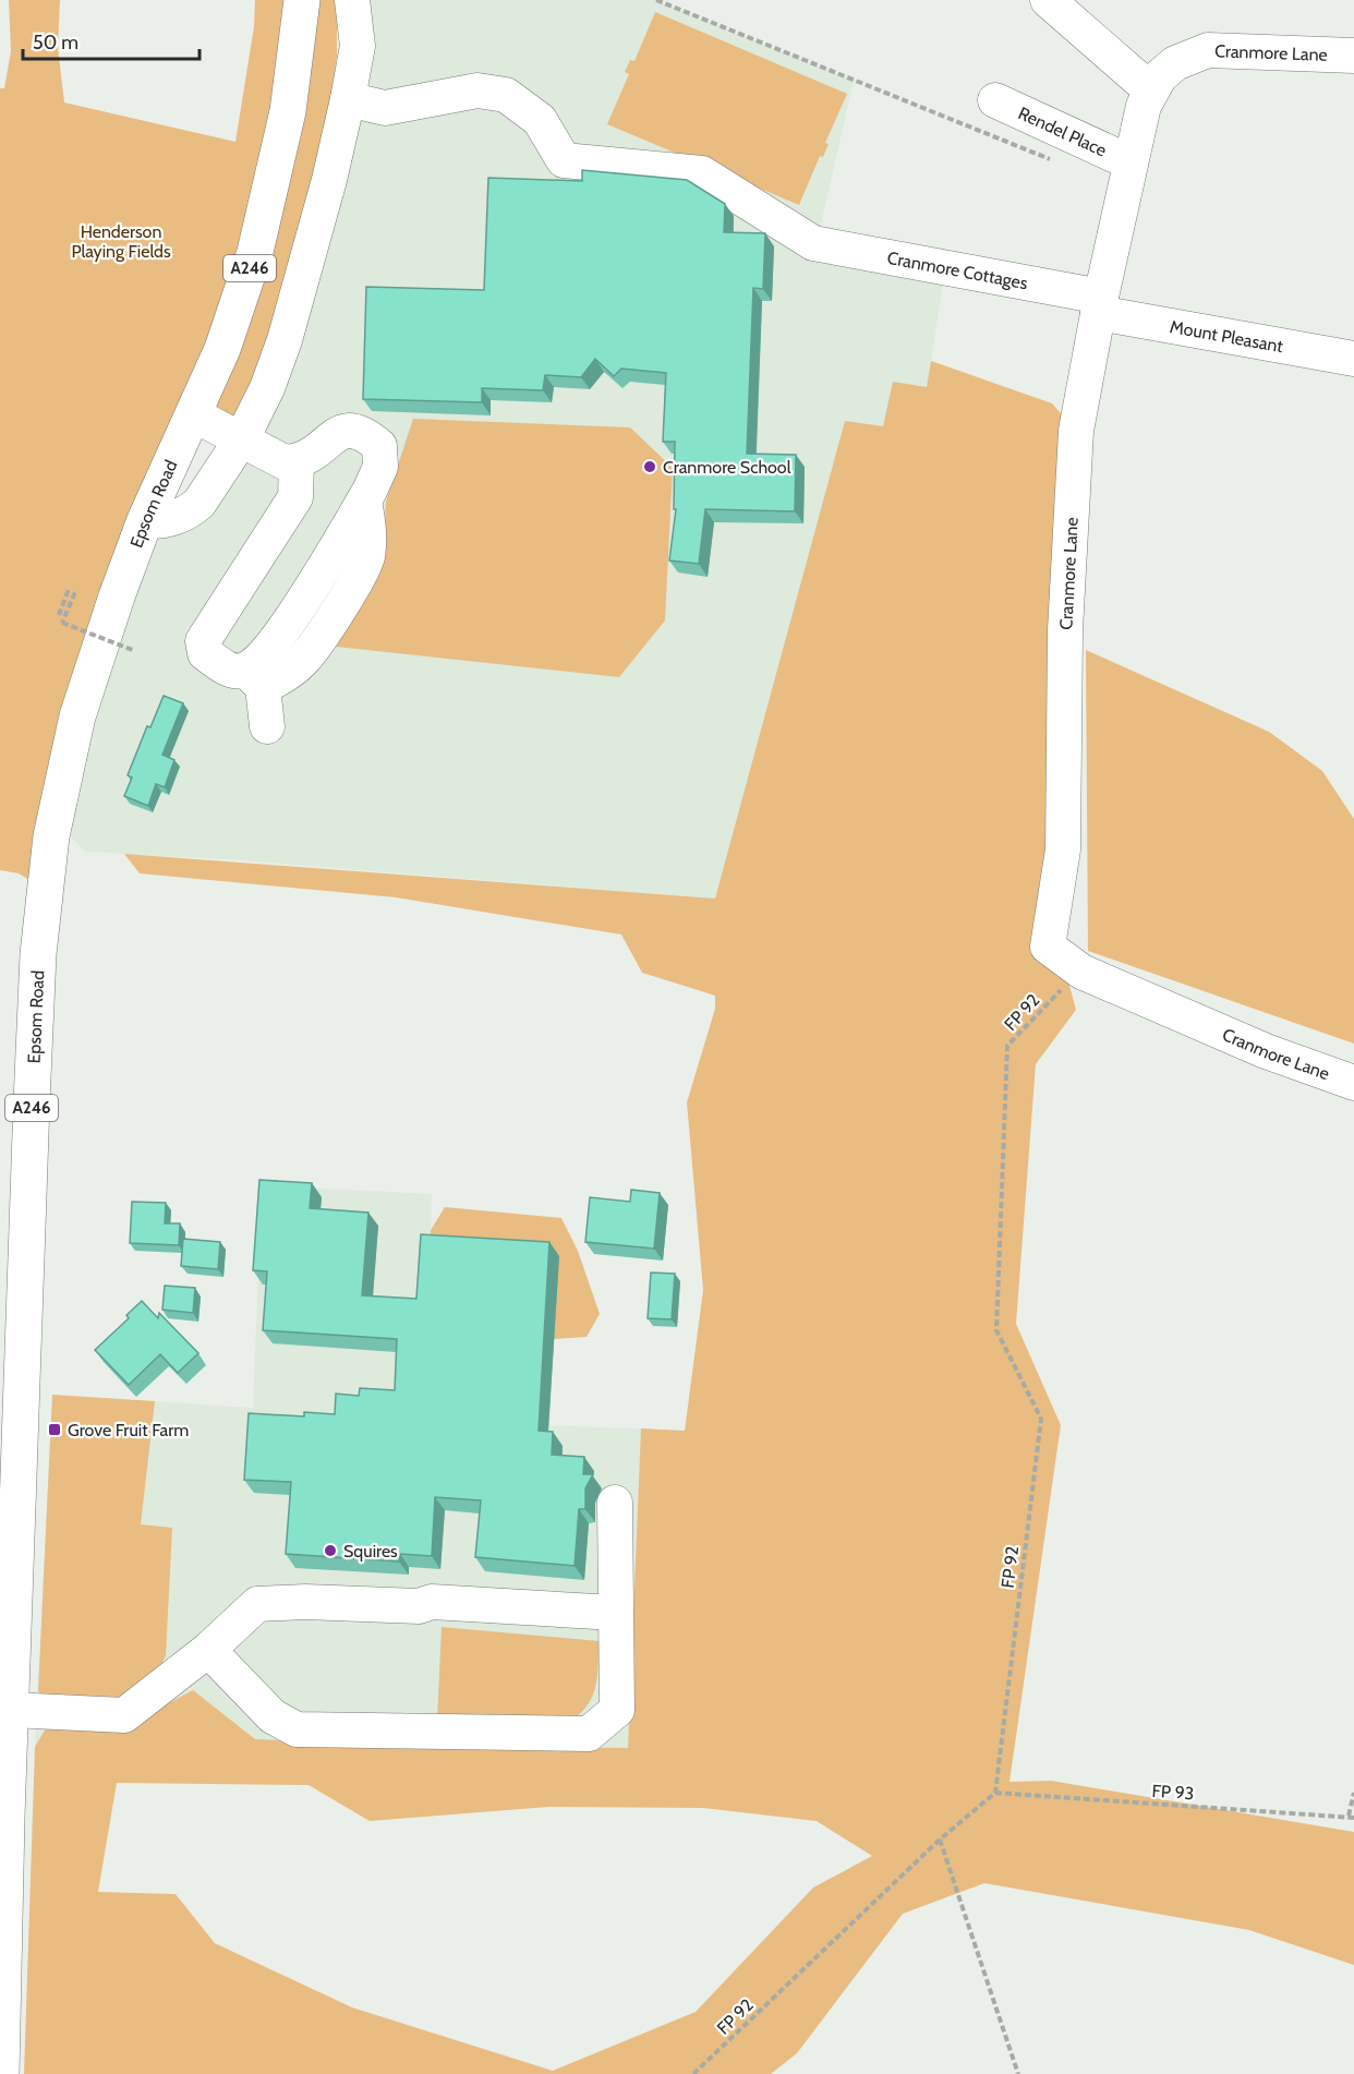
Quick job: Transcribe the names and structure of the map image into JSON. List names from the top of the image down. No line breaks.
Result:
{"streets":{"main road":["A246","Epsom Road"],"street":["Cranmore Lane","Rendel Place","Cranmore Cottages","Mount Pleasant"],"path":["FP 92","FP 93"]},"crossings":[["Cranmore Lane","Rendel Place"],["Cranmore Lane","Cranmore Cottages"],["Cranmore Lane","Mount Pleasant"],["Cranmore Lane","FP 92"],["Cranmore Cottages","Mount Pleasant"],["FP 92","FP 93"]],"parks":["Henderson Playing Fields"],"places":{"other":["Cranmore School","Squires"],"transit":["Grove Fruit Farm"]},"scale_bar":"50 m"}
